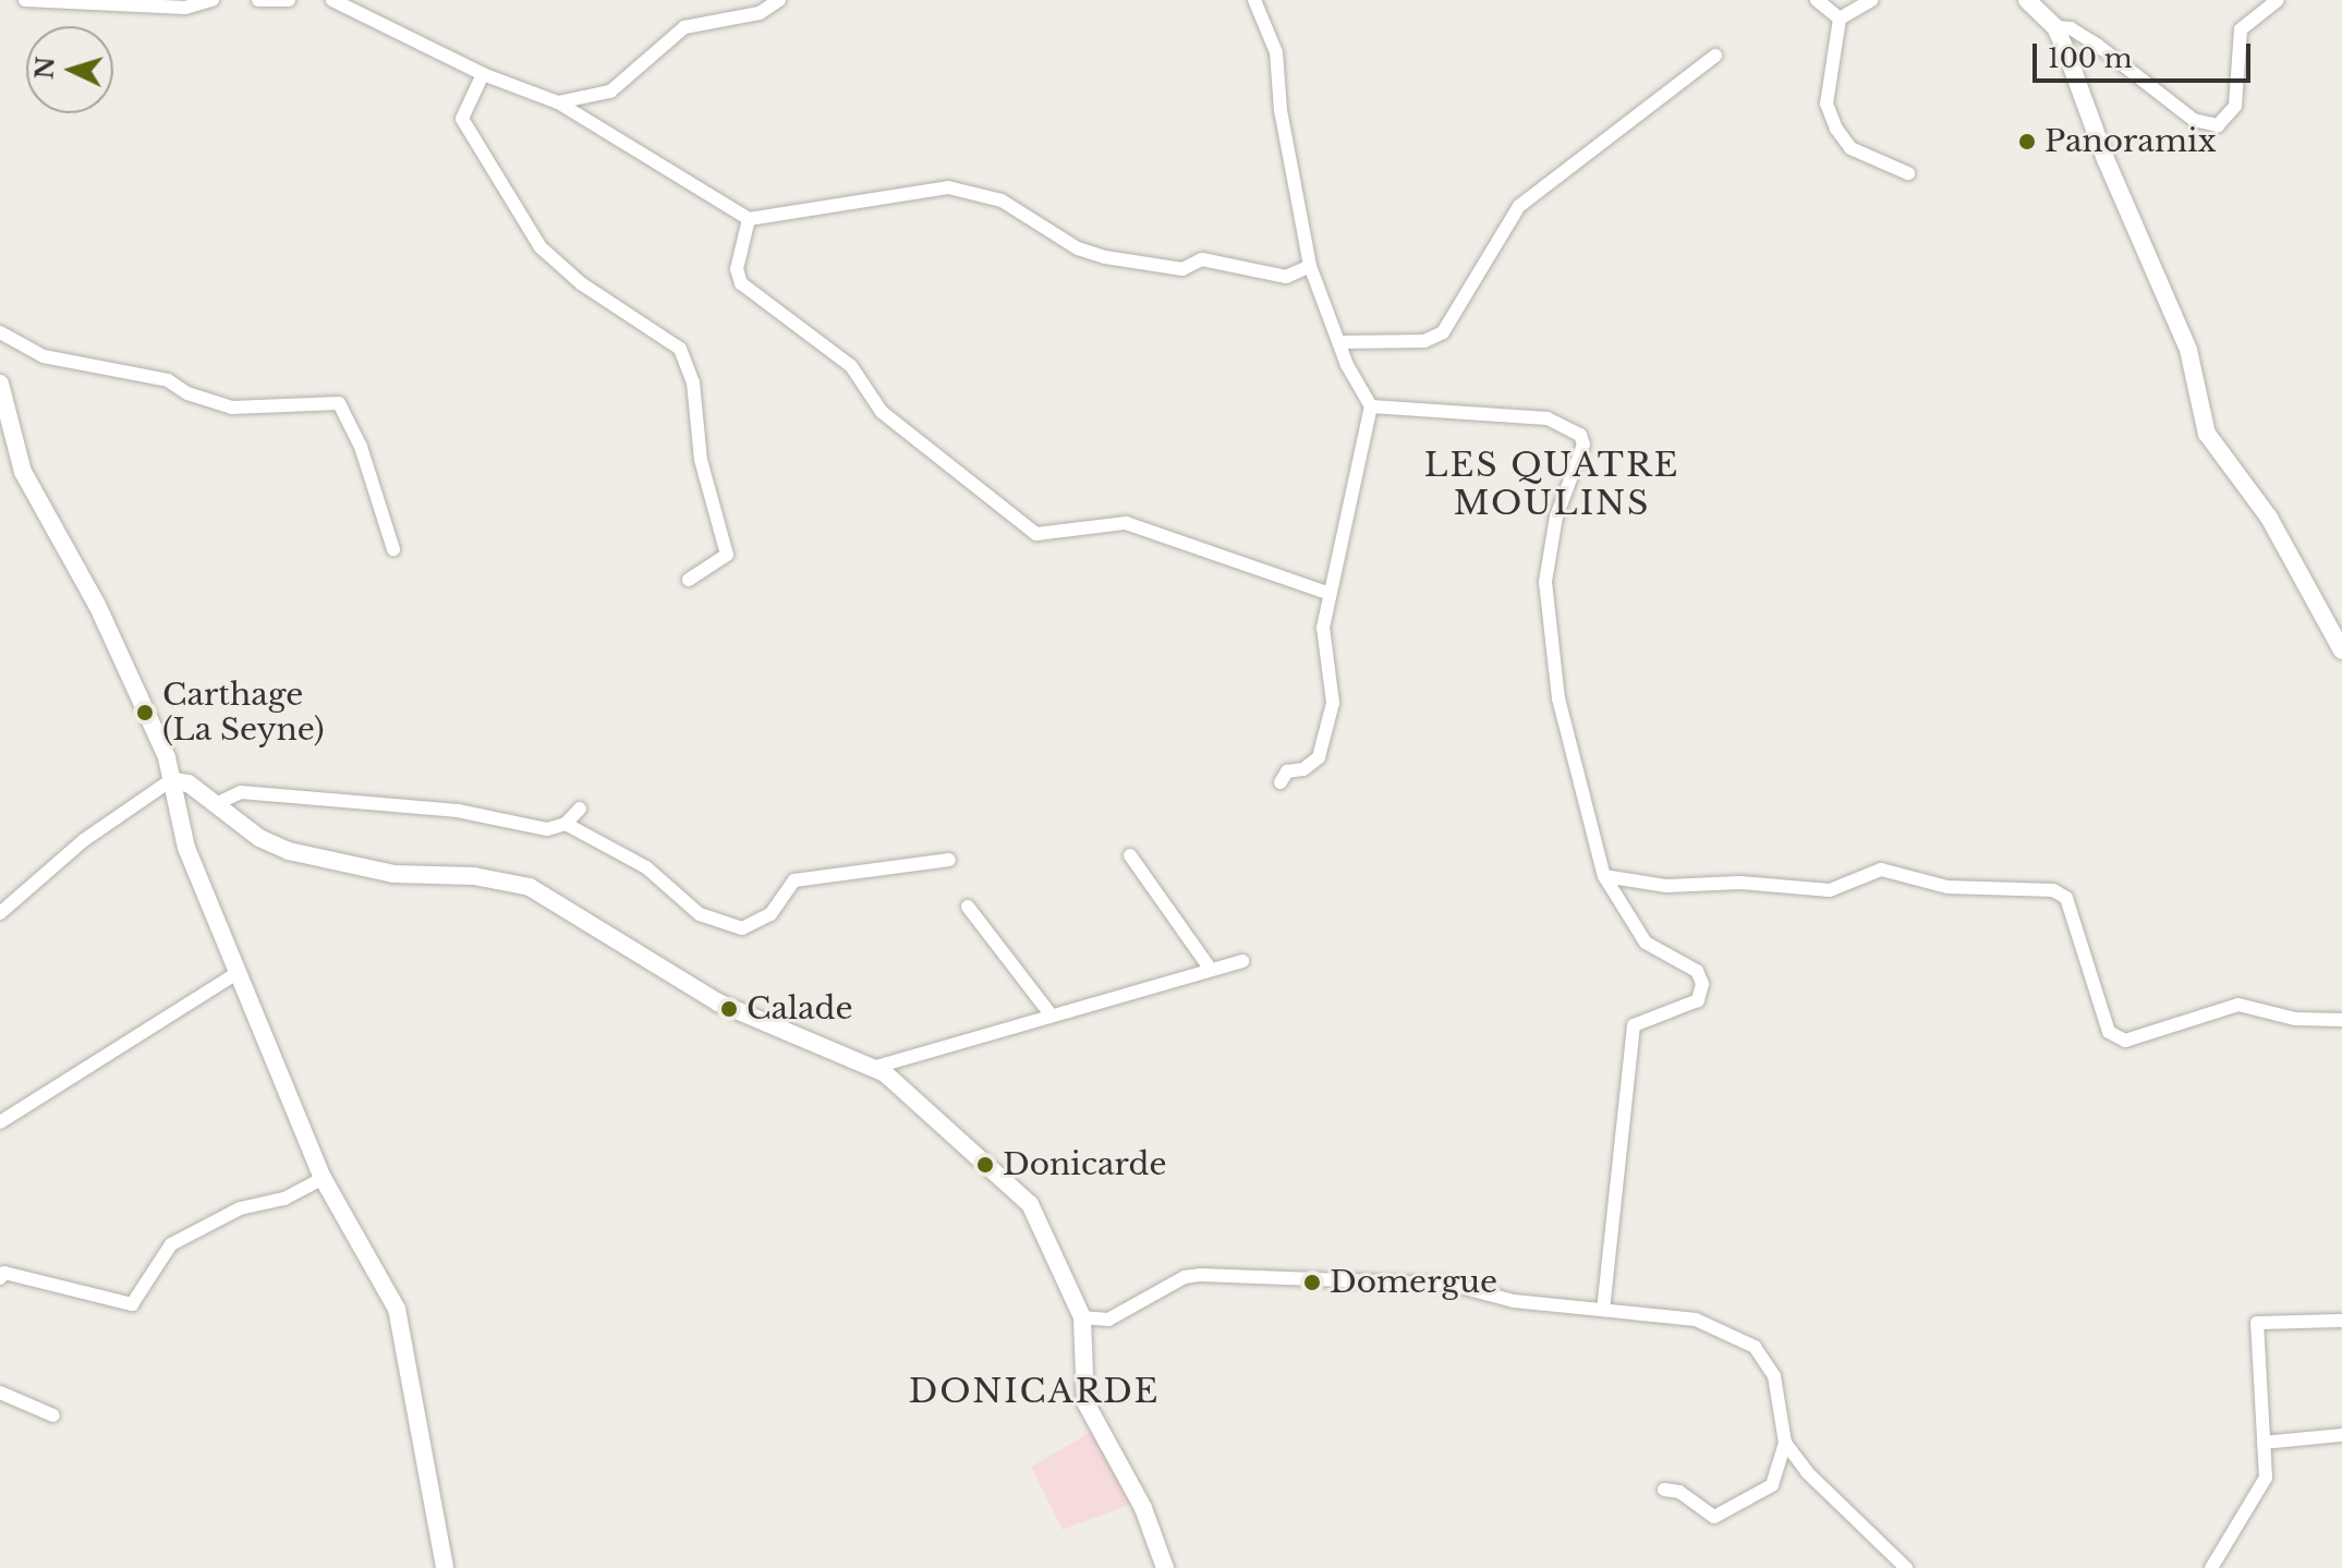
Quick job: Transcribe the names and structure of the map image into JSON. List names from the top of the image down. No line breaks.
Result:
{"districts":["LES QUATRE MOULINS","DONICARDE"],"places":["Panoramix","Carthage (La Seyne)","Calade","Donicarde","Domergue"],"scale_bar":"100 m","north":"left"}
